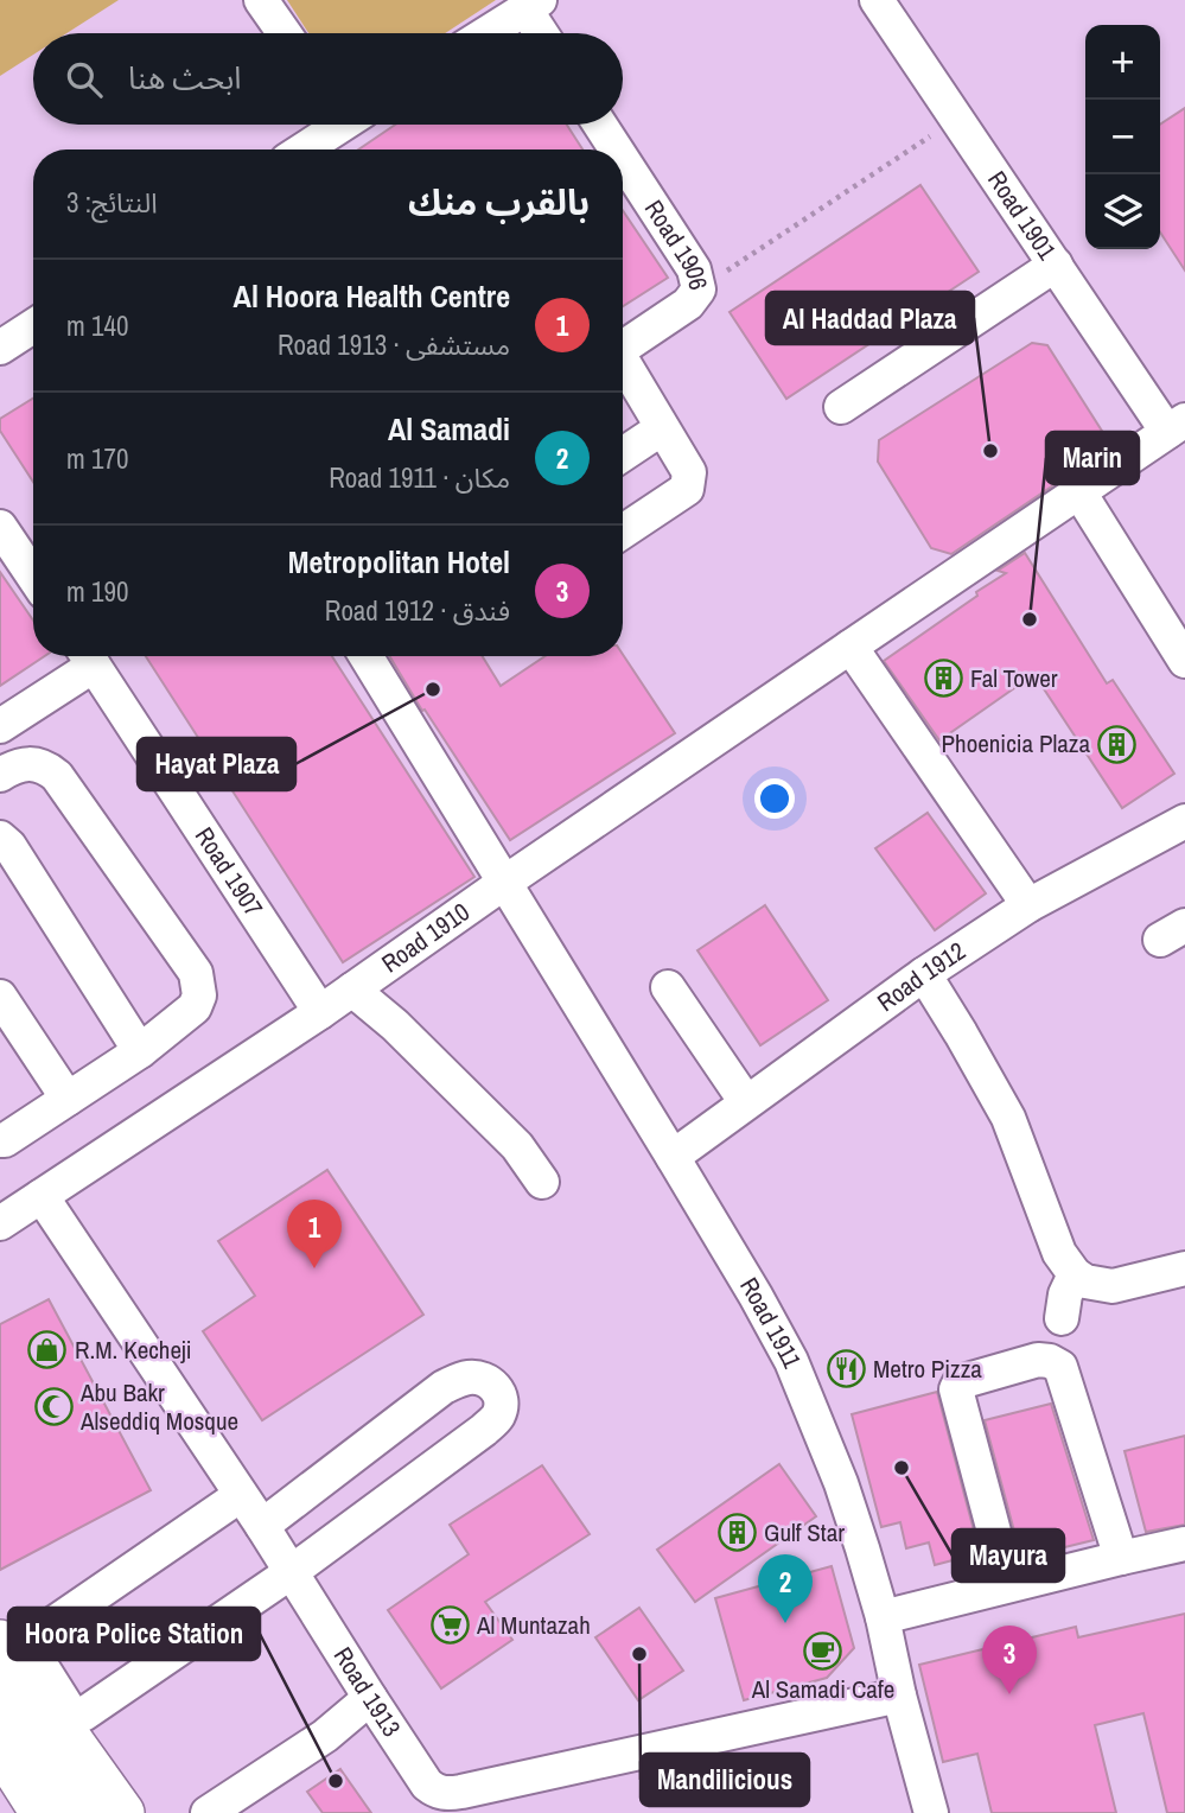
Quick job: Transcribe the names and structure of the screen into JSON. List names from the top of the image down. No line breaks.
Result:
{"streets":{"street":["Road 1901","Road 1906","Road 1907","Road 1910","Road 1912","Road 1911","Road 1913"]},"crossings":[["Road 1901","Road 1910"],["Road 1907","Road 1910"],["Road 1910","Road 1911"],["Road 1910","Road 1913"],["Road 1912","Road 1911"],["Road 1911","Road 1913"]],"places":{"other":["Al Haddad Plaza","Marin","Hayat Plaza","Mayura","Mandilicious","Hoora Police Station"],"building":["Fal Tower","Phoenicia Plaza","Gulf Star"],"shop":["R.M. Kecheji"],"restaurant":["Metro Pizza"],"mosque":["Abu Bakr Alseddiq Mosque"],"supermarket":["Al Muntazah"],"cafe":["Al Samadi Cafe"]},"page":{"map_buttons":["+","−"],"search":"ابحث هنا","heading":["بالقرب منك","النتائج: 3"],"list":[{"mark":"1","name":"Al Hoora Health Centre","note":"مستشفى · Road 1913","value":"140 m"},{"mark":"2","name":"Al Samadi","note":"مكان · Road 1911","value":"170 m"},{"mark":"3","name":"Metropolitan Hotel","note":"فندق · Road 1912","value":"190 m"}],"pins":["1","2","3"]}}
